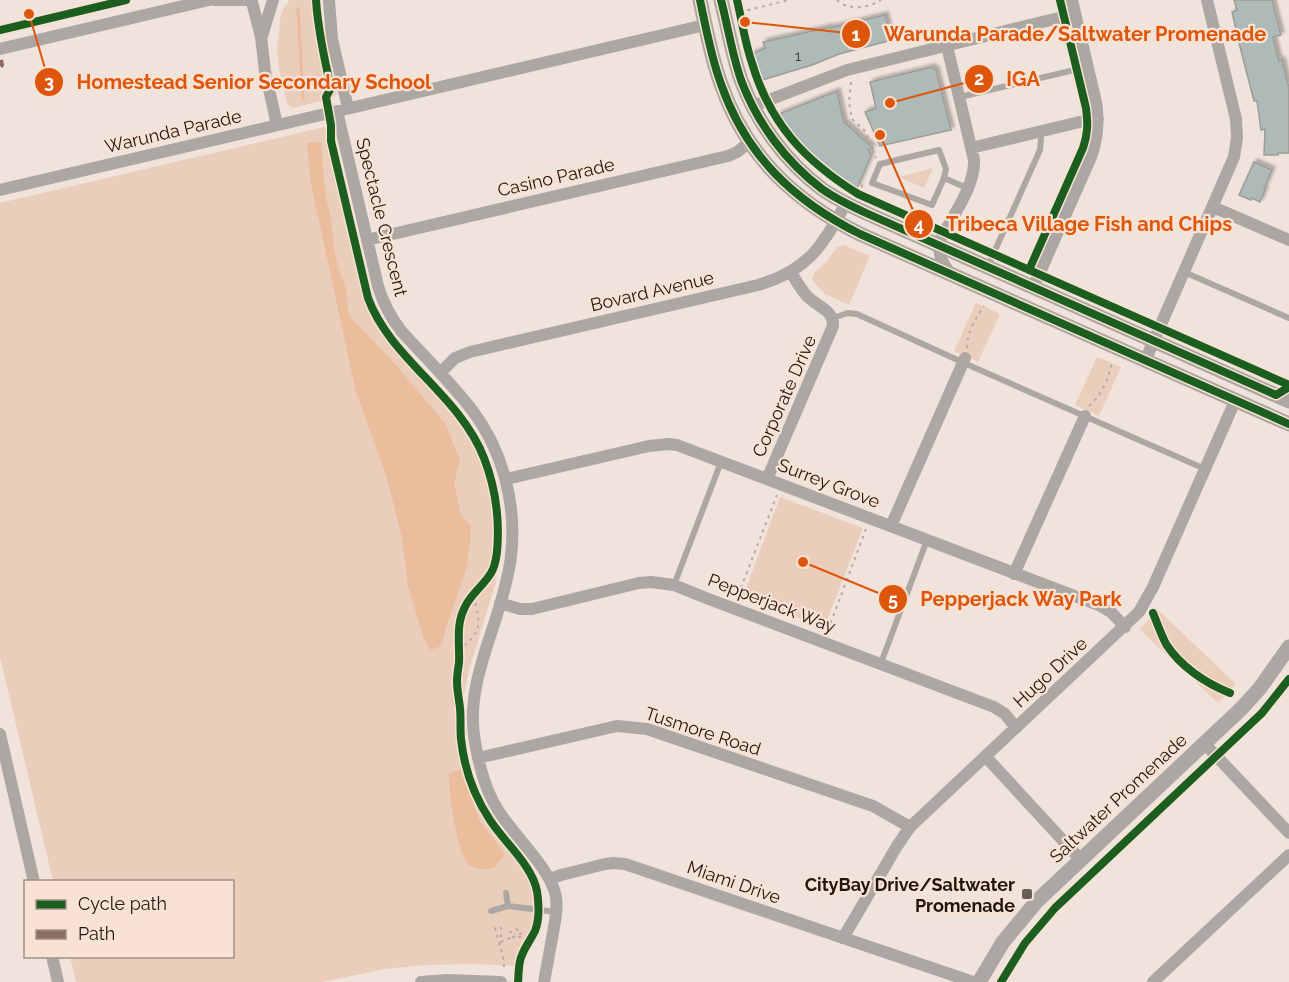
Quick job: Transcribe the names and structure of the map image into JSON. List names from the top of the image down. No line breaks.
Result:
{"streets":{"street":["Warunda Parade","Casino Parade","Spectacle Crescent","Bovard Avenue","Corporate Drive","Surrey Grove","Pepperjack Way","Hugo Drive","Tusmore Road","Saltwater Promenade","Miami Drive"]},"crossings":[["Warunda Parade","Spectacle Crescent"],["Casino Parade","Spectacle Crescent"],["Spectacle Crescent","Bovard Avenue"],["Spectacle Crescent","Surrey Grove"],["Spectacle Crescent","Pepperjack Way"],["Spectacle Crescent","Tusmore Road"],["Spectacle Crescent","Miami Drive"],["Bovard Avenue","Corporate Drive"],["Corporate Drive","Surrey Grove"],["Surrey Grove","Hugo Drive"],["Pepperjack Way","Hugo Drive"],["Hugo Drive","Tusmore Road"],["Hugo Drive","Miami Drive"]],"places":{"other":["Homestead Senior Secondary School","Warunda Parade/Saltwater Promenade","IGA","Tribeca Village Fish and Chips","Pepperjack Way Park"],"transit":["CityBay Drive/Saltwater Promenade"]},"house_numbers":["1"],"legend":["Cycle path","Path"]}
